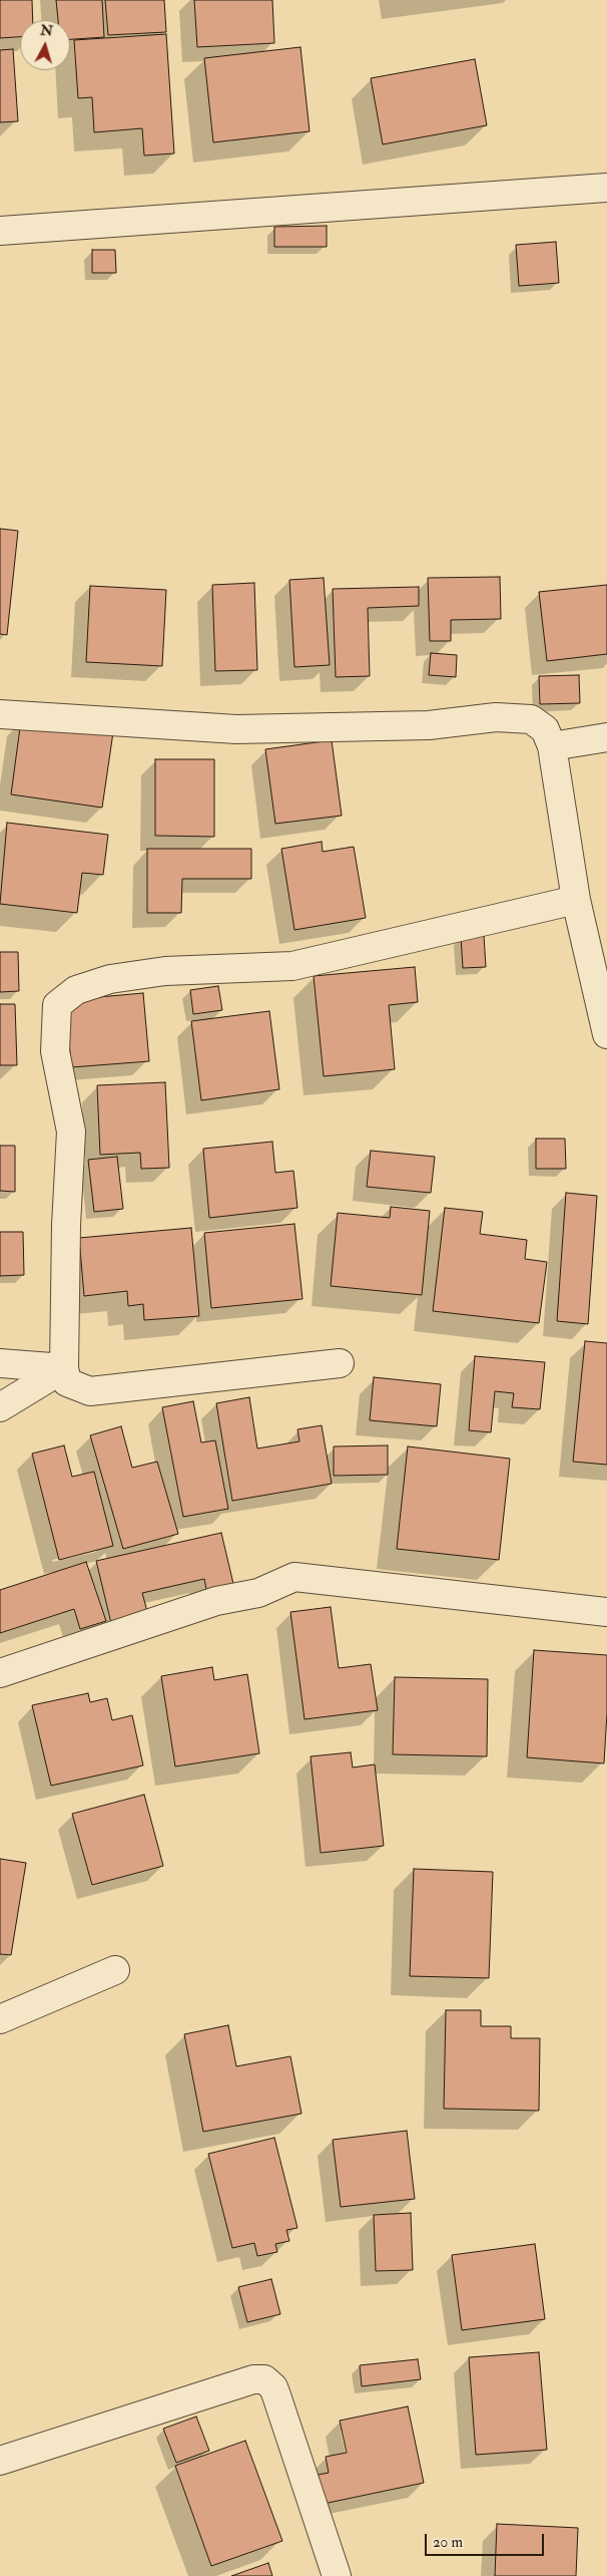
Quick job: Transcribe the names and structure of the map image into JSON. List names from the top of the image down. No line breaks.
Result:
{"scale_bar":"20 m","north":"top"}
